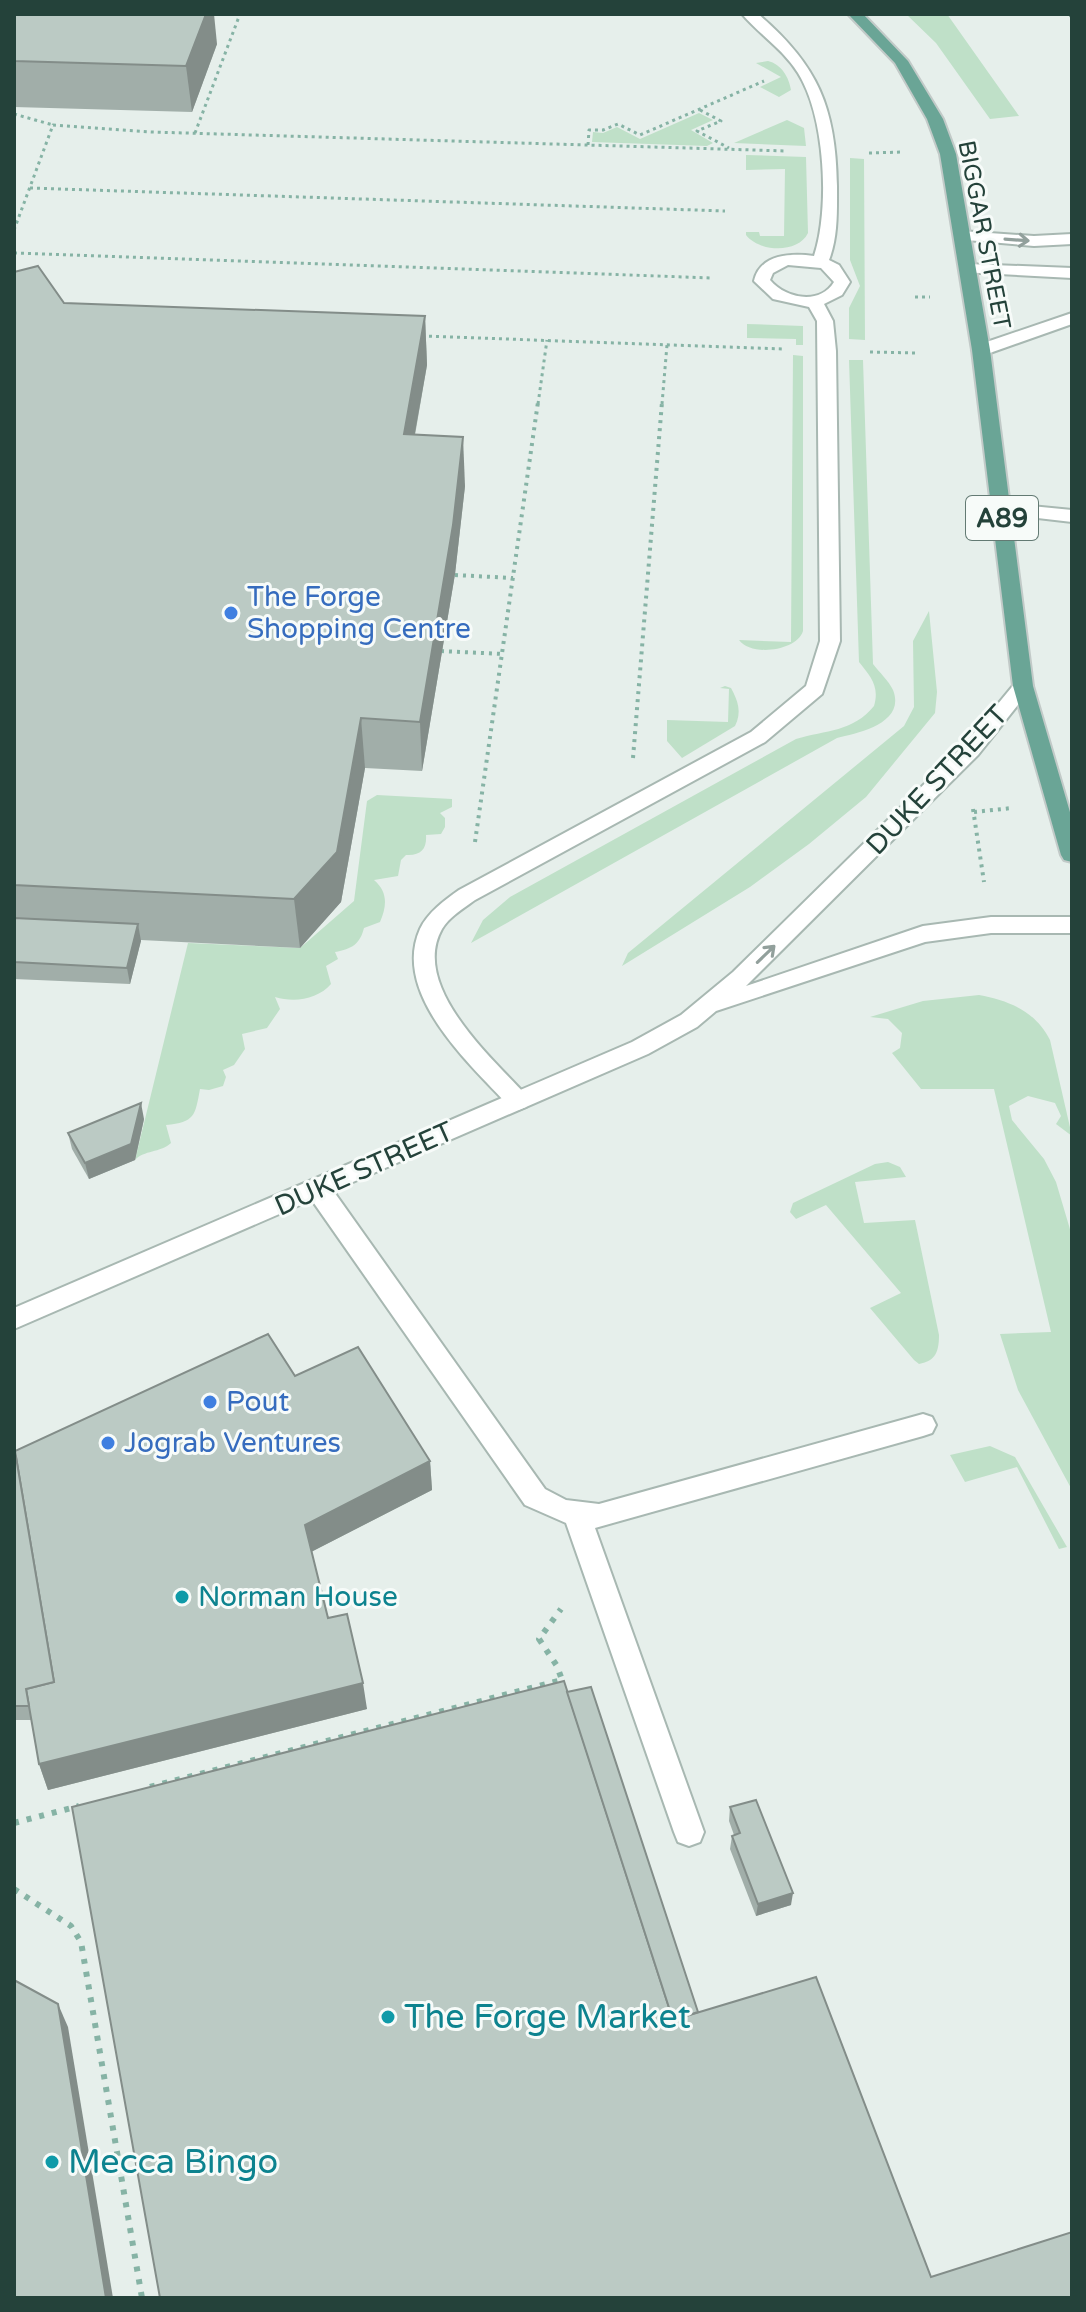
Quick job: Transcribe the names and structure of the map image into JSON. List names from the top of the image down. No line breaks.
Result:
{"streets":{"main road":["BIGGAR STREET","A89","DUKE STREET"]},"crossings":[["BIGGAR STREET","DUKE STREET"],["A89","DUKE STREET"]],"places":["The Forge Shopping Centre","Pout","Jograb Ventures","Norman House","The Forge Market","Mecca Bingo"]}
